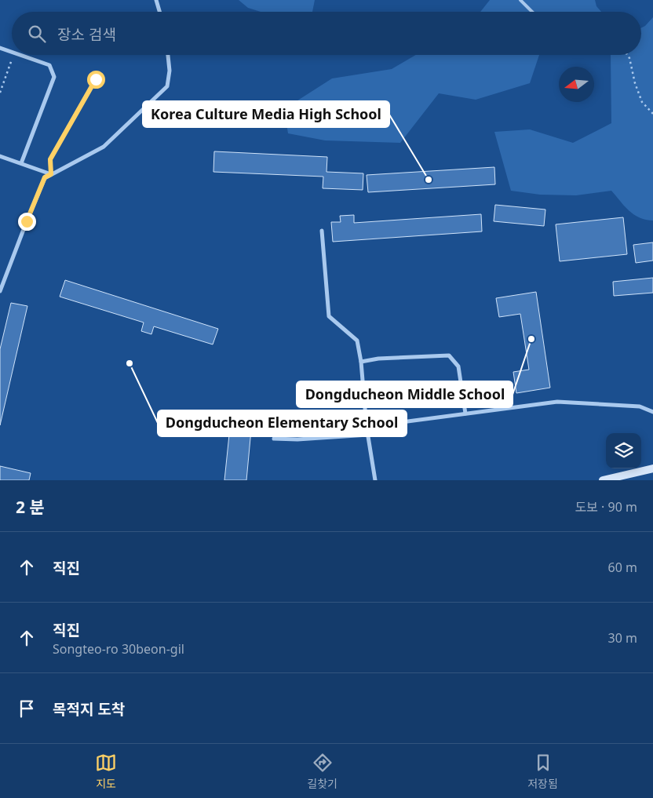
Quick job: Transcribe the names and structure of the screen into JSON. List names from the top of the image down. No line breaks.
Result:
{"places":["Korea Culture Media High School","Dongducheon Middle School","Dongducheon Elementary School"],"north":"left","page":{"search":"장소 검색","heading":["2 분","도보 · 90 m"],"list":[["직진","60 m"],["직진","Songteo-ro 30beon-gil","30 m"],"목적지 도착"],"nav":["지도","길찾기","저장됨"]}}
